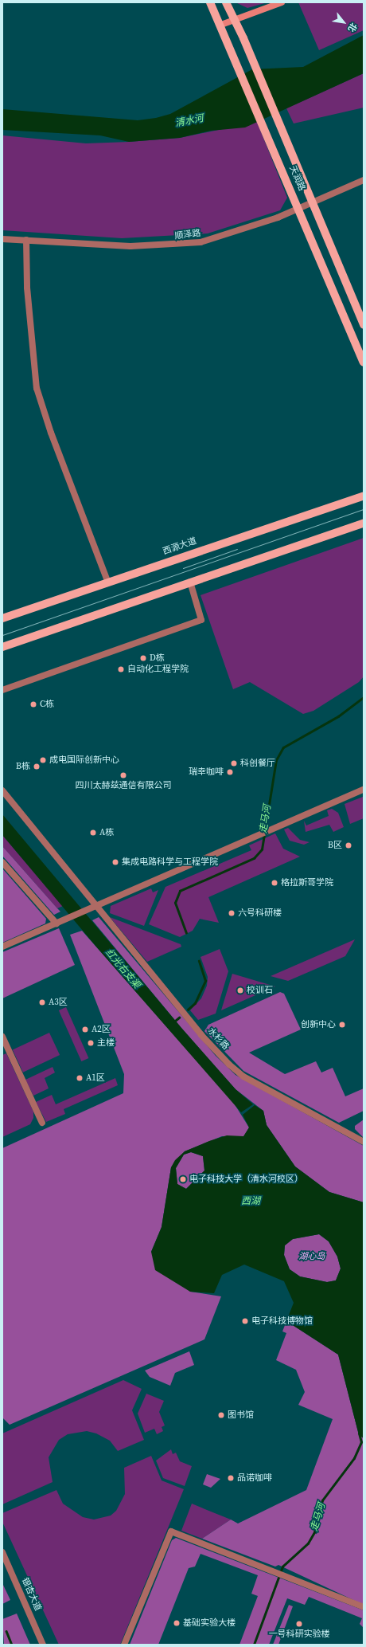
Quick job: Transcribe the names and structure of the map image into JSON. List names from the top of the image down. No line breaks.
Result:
{"streets":{"main road":["天润路","西源大道"],"street":["顺泽路","水杉路","银杏大道"]},"crossings":[["天润路","顺泽路"]],"water":["清水河","走马河","红光右支渠","西湖"],"parks":["湖心岛"],"places":["D栋","自动化工程学院","C栋","成电国际创新中心","科创餐厅","B栋","瑞幸咖啡","四川太赫兹通信有限公司","A栋","B区","集成电路科学与工程学院","格拉斯哥学院","六号科研楼","校训石","A3区","创新中心","A2区","主楼","A1区","电子科技大学（清水河校区）","电子科技博物馆","图书馆","品诺咖啡","基础实验大楼","一号科研实验楼"],"north":"bottom right"}
